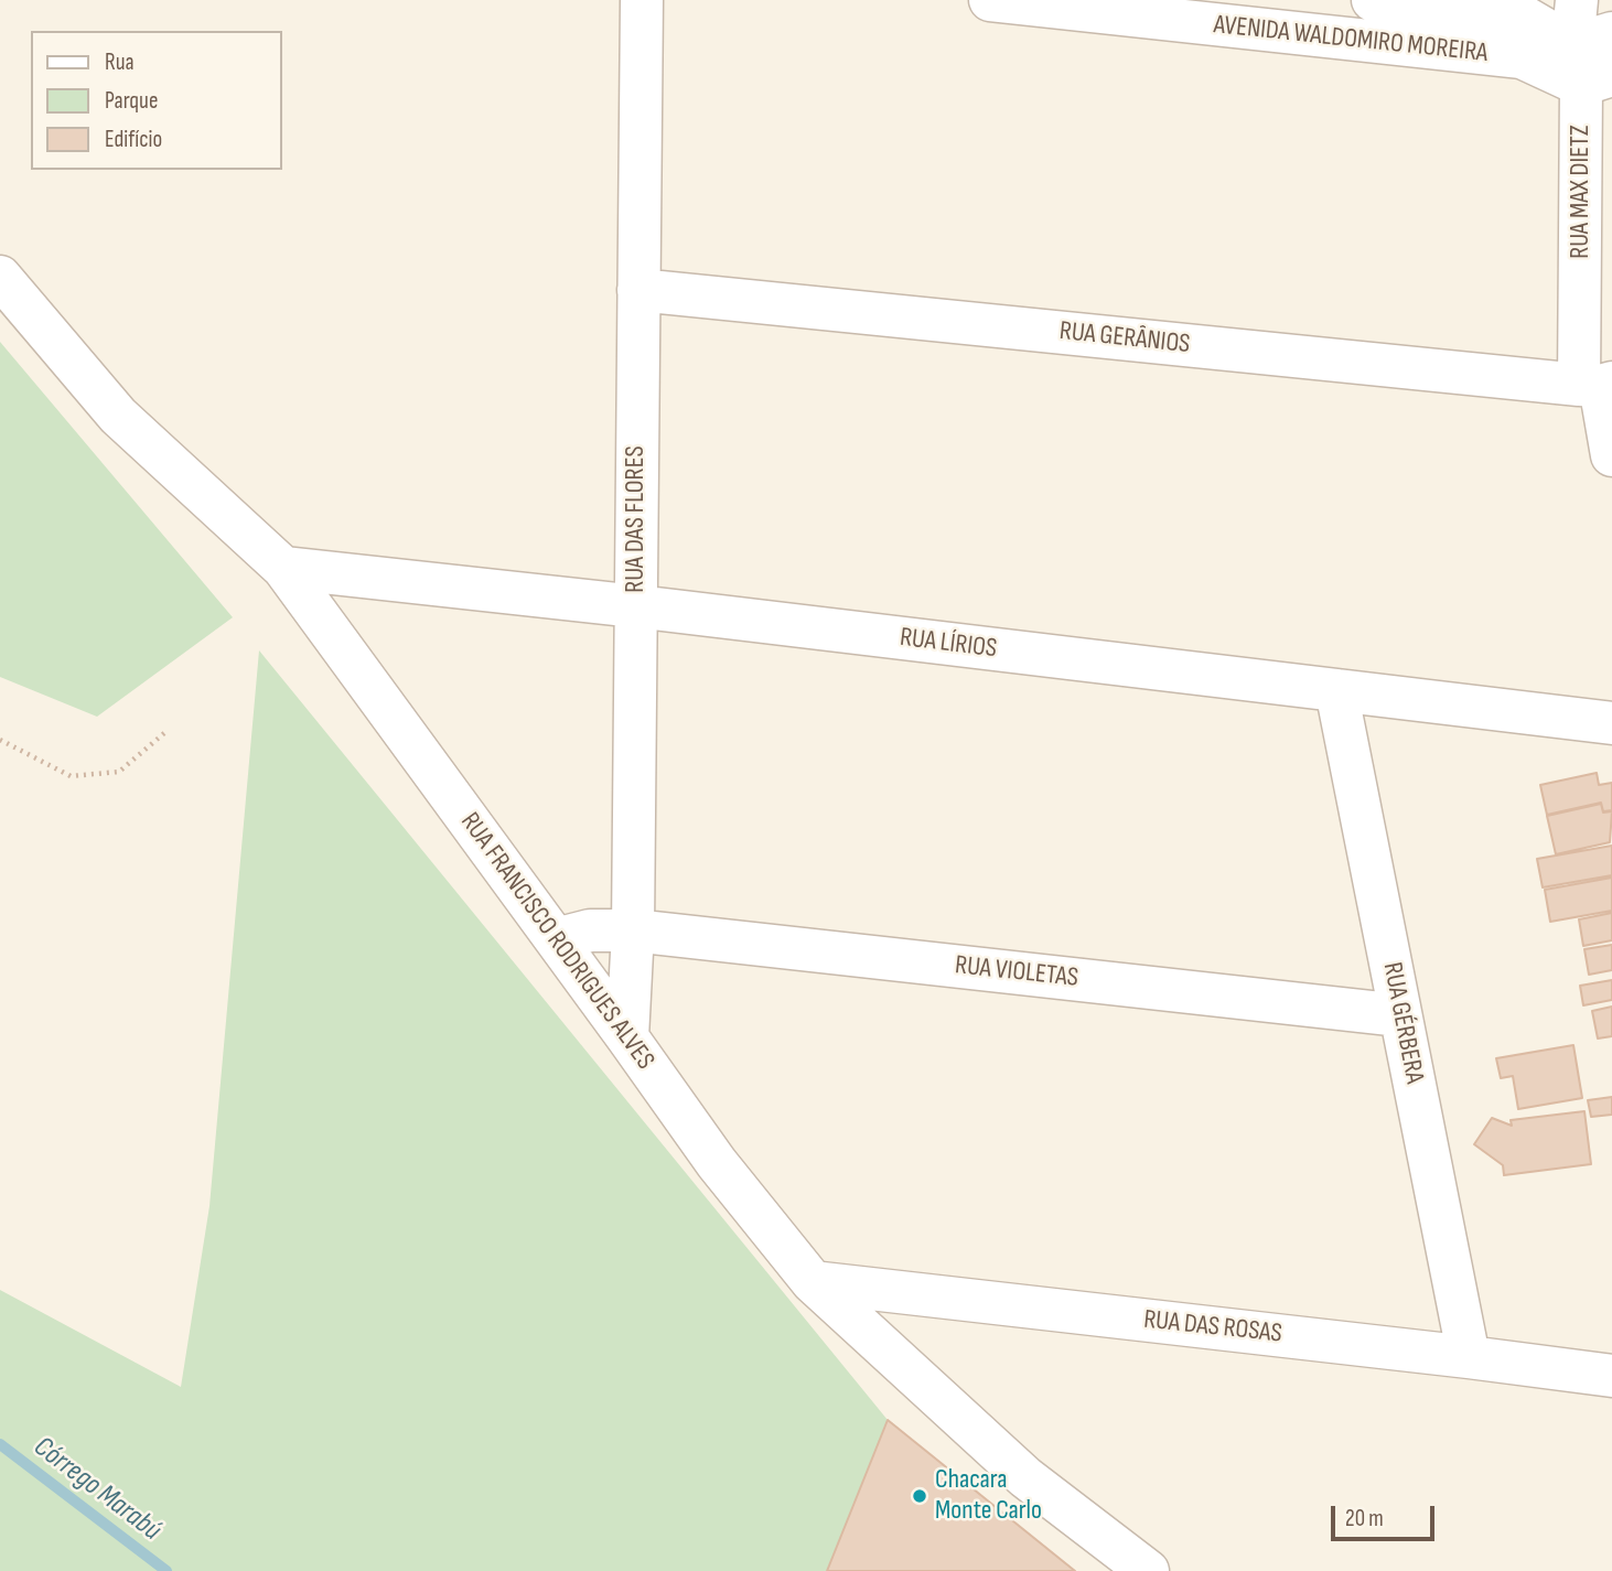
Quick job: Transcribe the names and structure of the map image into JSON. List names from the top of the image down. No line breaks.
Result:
{"streets":{"street":["AVENIDA WALDOMIRO MOREIRA","RUA MAX DIETZ","RUA GERÂNIOS","RUA DAS FLORES","RUA LÍRIOS","RUA FRANCISCO RODRIGUES ALVES","RUA VIOLETAS","RUA GÉRBERA","RUA DAS ROSAS"]},"crossings":[["AVENIDA WALDOMIRO MOREIRA","RUA MAX DIETZ"],["RUA MAX DIETZ","RUA GERÂNIOS"],["RUA GERÂNIOS","RUA DAS FLORES"],["RUA DAS FLORES","RUA LÍRIOS"],["RUA DAS FLORES","RUA FRANCISCO RODRIGUES ALVES"],["RUA DAS FLORES","RUA VIOLETAS"],["RUA LÍRIOS","RUA FRANCISCO RODRIGUES ALVES"],["RUA LÍRIOS","RUA GÉRBERA"],["RUA FRANCISCO RODRIGUES ALVES","RUA VIOLETAS"],["RUA FRANCISCO RODRIGUES ALVES","RUA DAS ROSAS"],["RUA VIOLETAS","RUA GÉRBERA"],["RUA GÉRBERA","RUA DAS ROSAS"]],"water":["Córrego Marabú"],"places":["Chacara Monte Carlo"],"legend":["Rua","Parque","Edifício"],"scale_bar":"20 m"}
